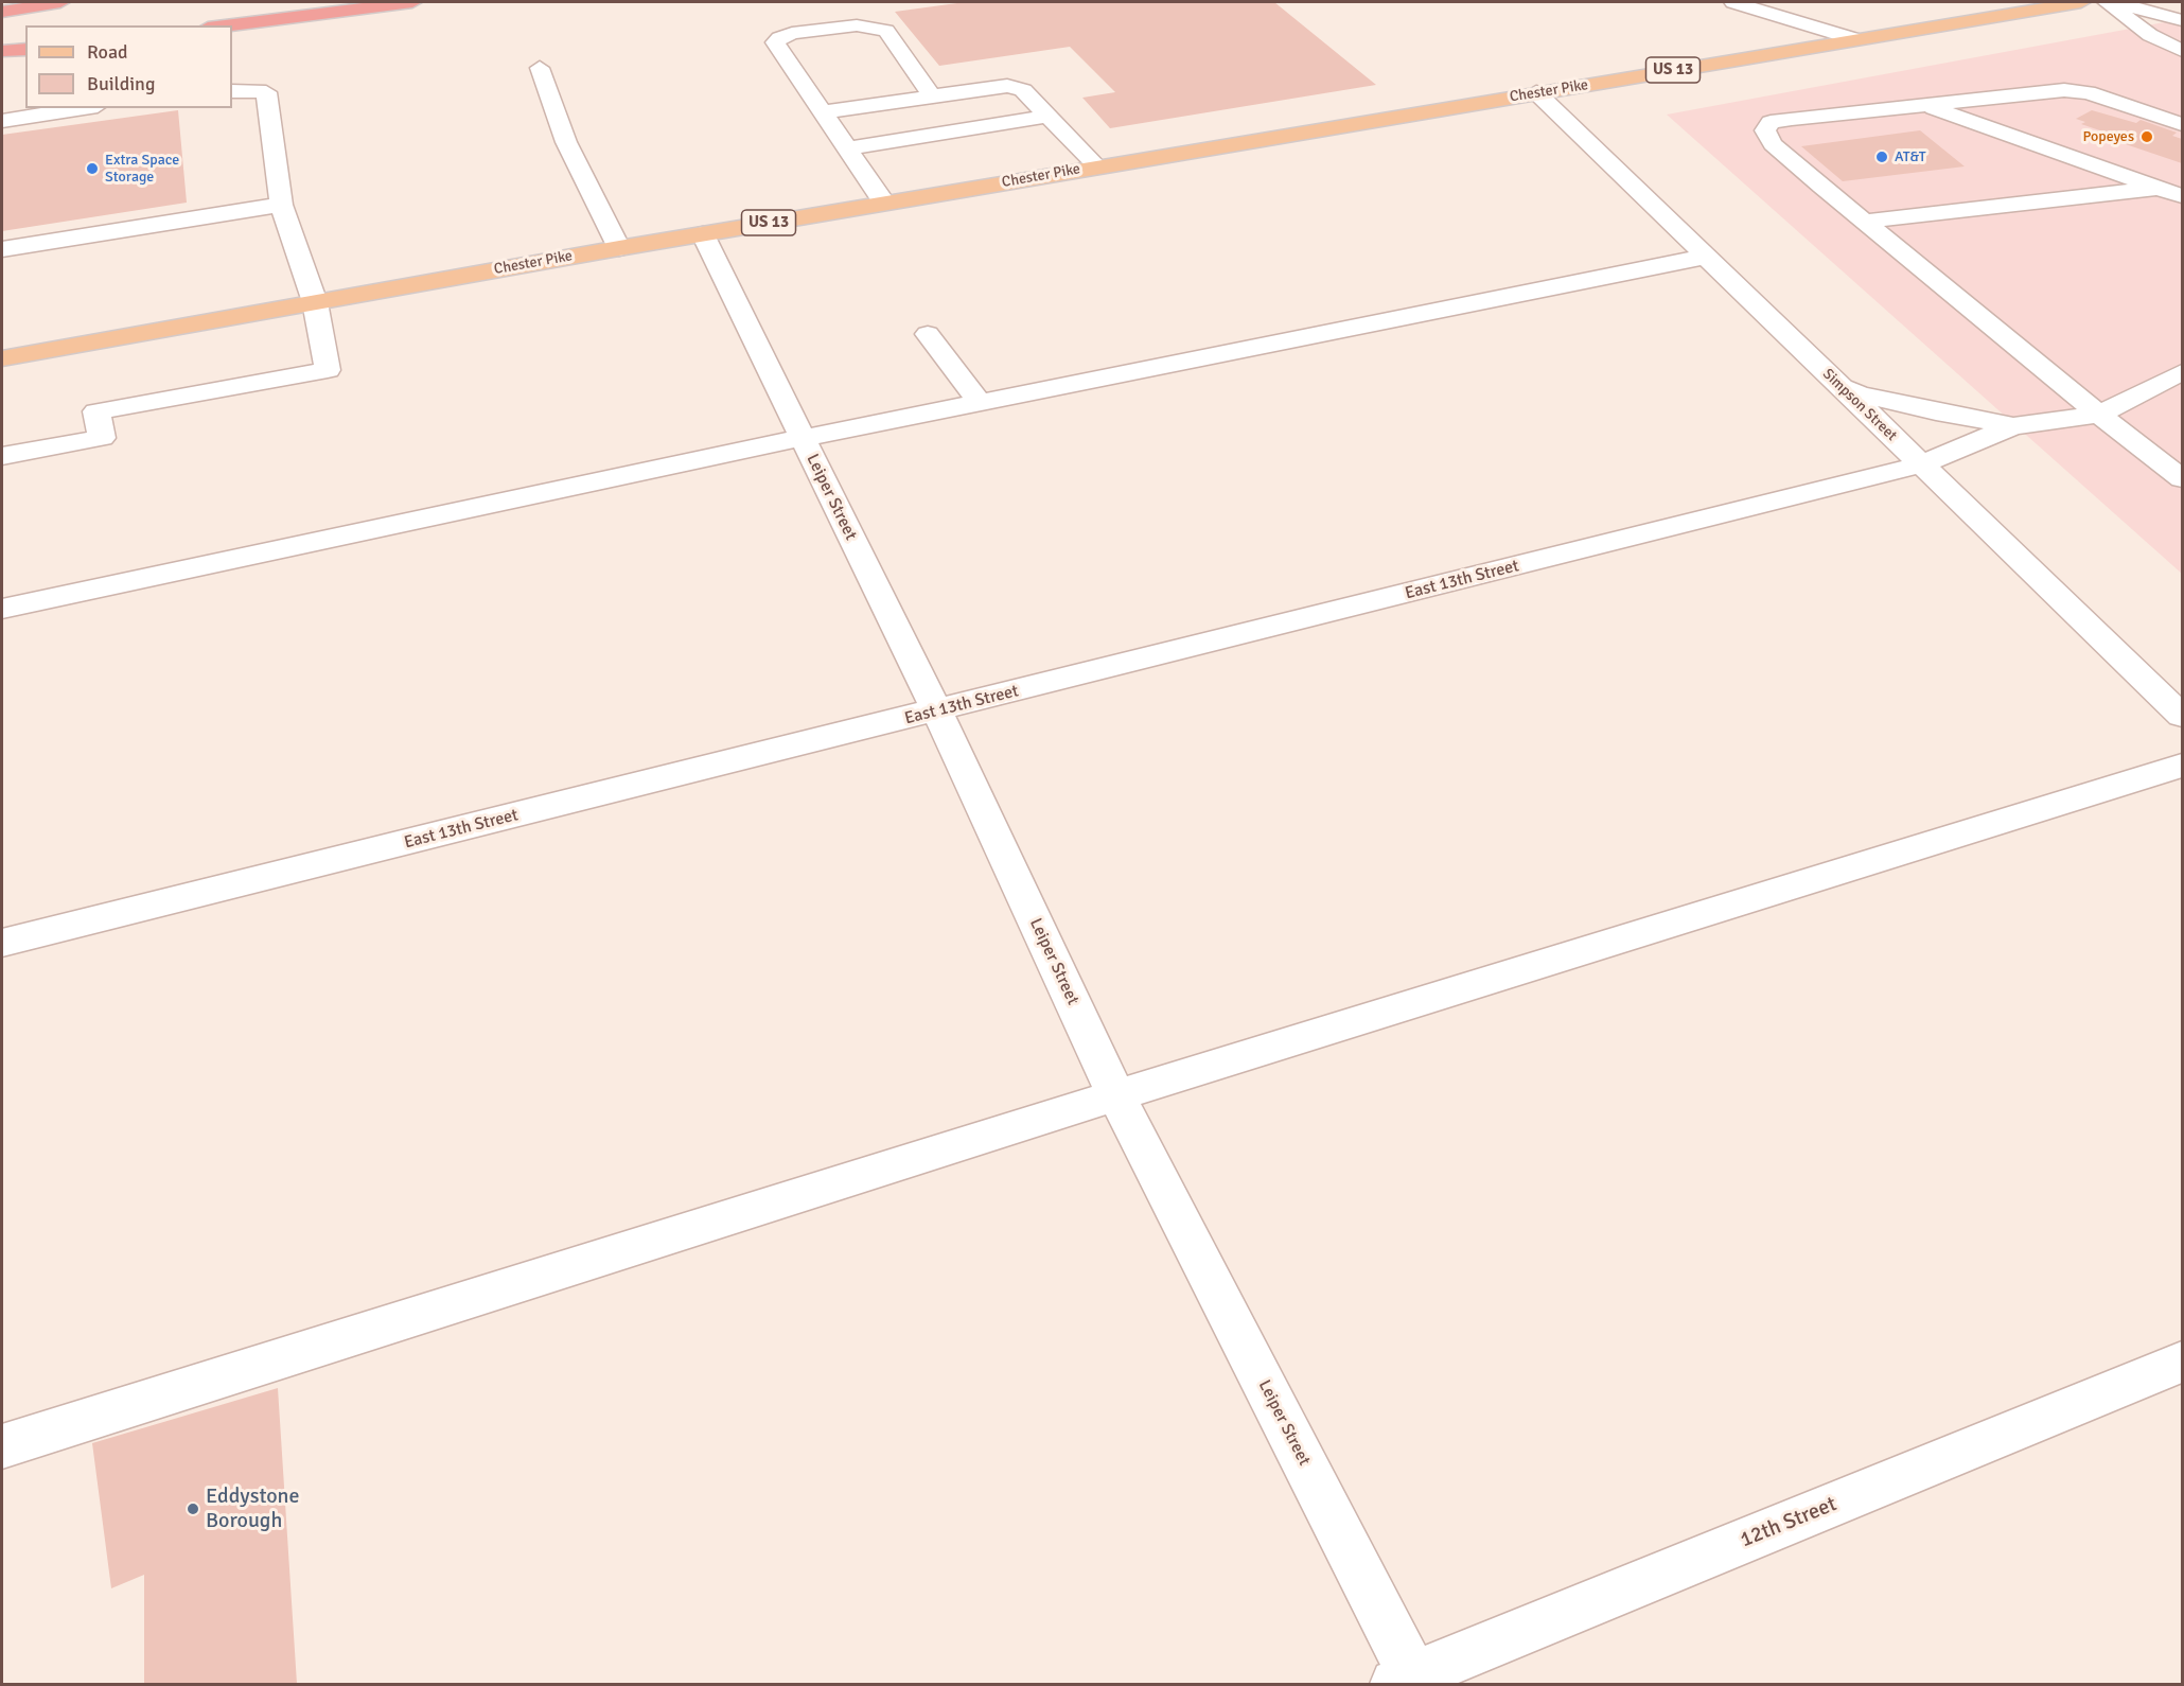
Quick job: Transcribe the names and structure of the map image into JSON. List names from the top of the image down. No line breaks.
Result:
{"streets":{"main road":["US 13","Chester Pike"],"street":["Simpson Street","Leiper Street","East 13th Street","12th Street"]},"crossings":[["Chester Pike","Simpson Street"],["Chester Pike","Leiper Street"],["Simpson Street","East 13th Street"],["Leiper Street","East 13th Street"],["Leiper Street","12th Street"]],"places":["Popeyes","AT&T","Extra Space Storage","Eddystone Borough"],"legend":["Road","Building"]}
